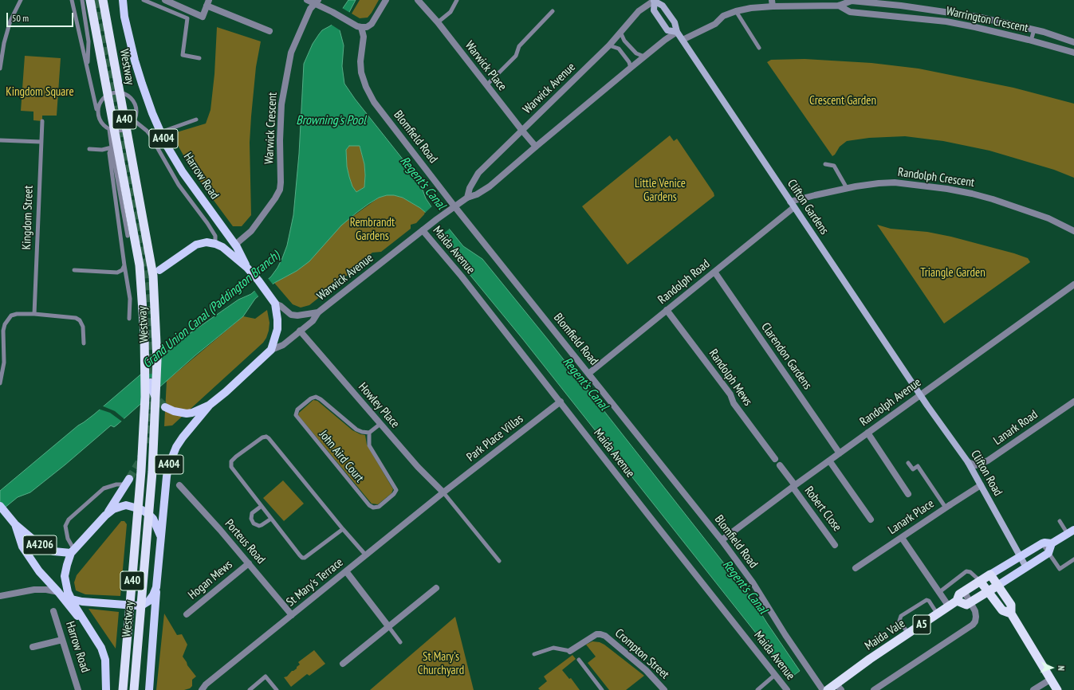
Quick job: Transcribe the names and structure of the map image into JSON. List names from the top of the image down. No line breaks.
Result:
{"streets":{"highway":["Westway","A40","A5","Maida Vale"],"main road":["A404","Harrow Road","Clifton Gardens","Clifton Road","A4206"],"street":["Warrington Crescent","Warwick Place","Warwick Avenue","Warwick Crescent","Blomfield Road","Randolph Crescent","Maida Avenue","Randolph Road","Clarendon Gardens","Randolph Mews","Randolph Avenue","Howley Place","Lanark Road","Park Place Villas","Robert Close","Lanark Place","Porteus Road","Hogan Mews","St Mary's Terrace","Crompton Street"],"lane":["Kingdom Street","John Aird Court"]},"crossings":[["Warrington Crescent","Clifton Gardens"],["Warwick Place","Warwick Avenue"],["Warwick Avenue","Blomfield Road"],["Warwick Avenue","Harrow Road"],["Warwick Avenue","Clifton Gardens"],["Warwick Avenue","Maida Avenue"],["Warwick Avenue","Howley Place"],["Warwick Crescent","Harrow Road"],["Blomfield Road","Randolph Road"],["Blomfield Road","Randolph Avenue"],["Harrow Road","A4206"],["Randolph Crescent","Clifton Gardens"],["Randolph Crescent","Randolph Road"],["Clifton Gardens","Randolph Road"],["Clifton Gardens","Randolph Avenue"],["Clifton Gardens","Clifton Road"],["Maida Avenue","Park Place Villas"],["Randolph Road","Clarendon Gardens"],["Randolph Road","Randolph Mews"],["Clarendon Gardens","Randolph Avenue"],["Randolph Avenue","Clifton Road"],["Randolph Avenue","Robert Close"],["Howley Place","Park Place Villas"],["Howley Place","St Mary's Terrace"],["Lanark Road","Clifton Road"],["Park Place Villas","St Mary's Terrace"],["Clifton Road","Lanark Place"],["Clifton Road","Maida Vale"],["Porteus Road","Hogan Mews"],["Porteus Road","St Mary's Terrace"]],"water":["Browning's Pool","Regent's Canal","Grand Union Canal (Paddington Branch)"],"parks":["Kingdom Square","Crescent Garden","Little Venice Gardens","Rembrandt Gardens","Triangle Garden","St Mary's Churchyard"],"scale_bar":"50 m","north":"right"}
